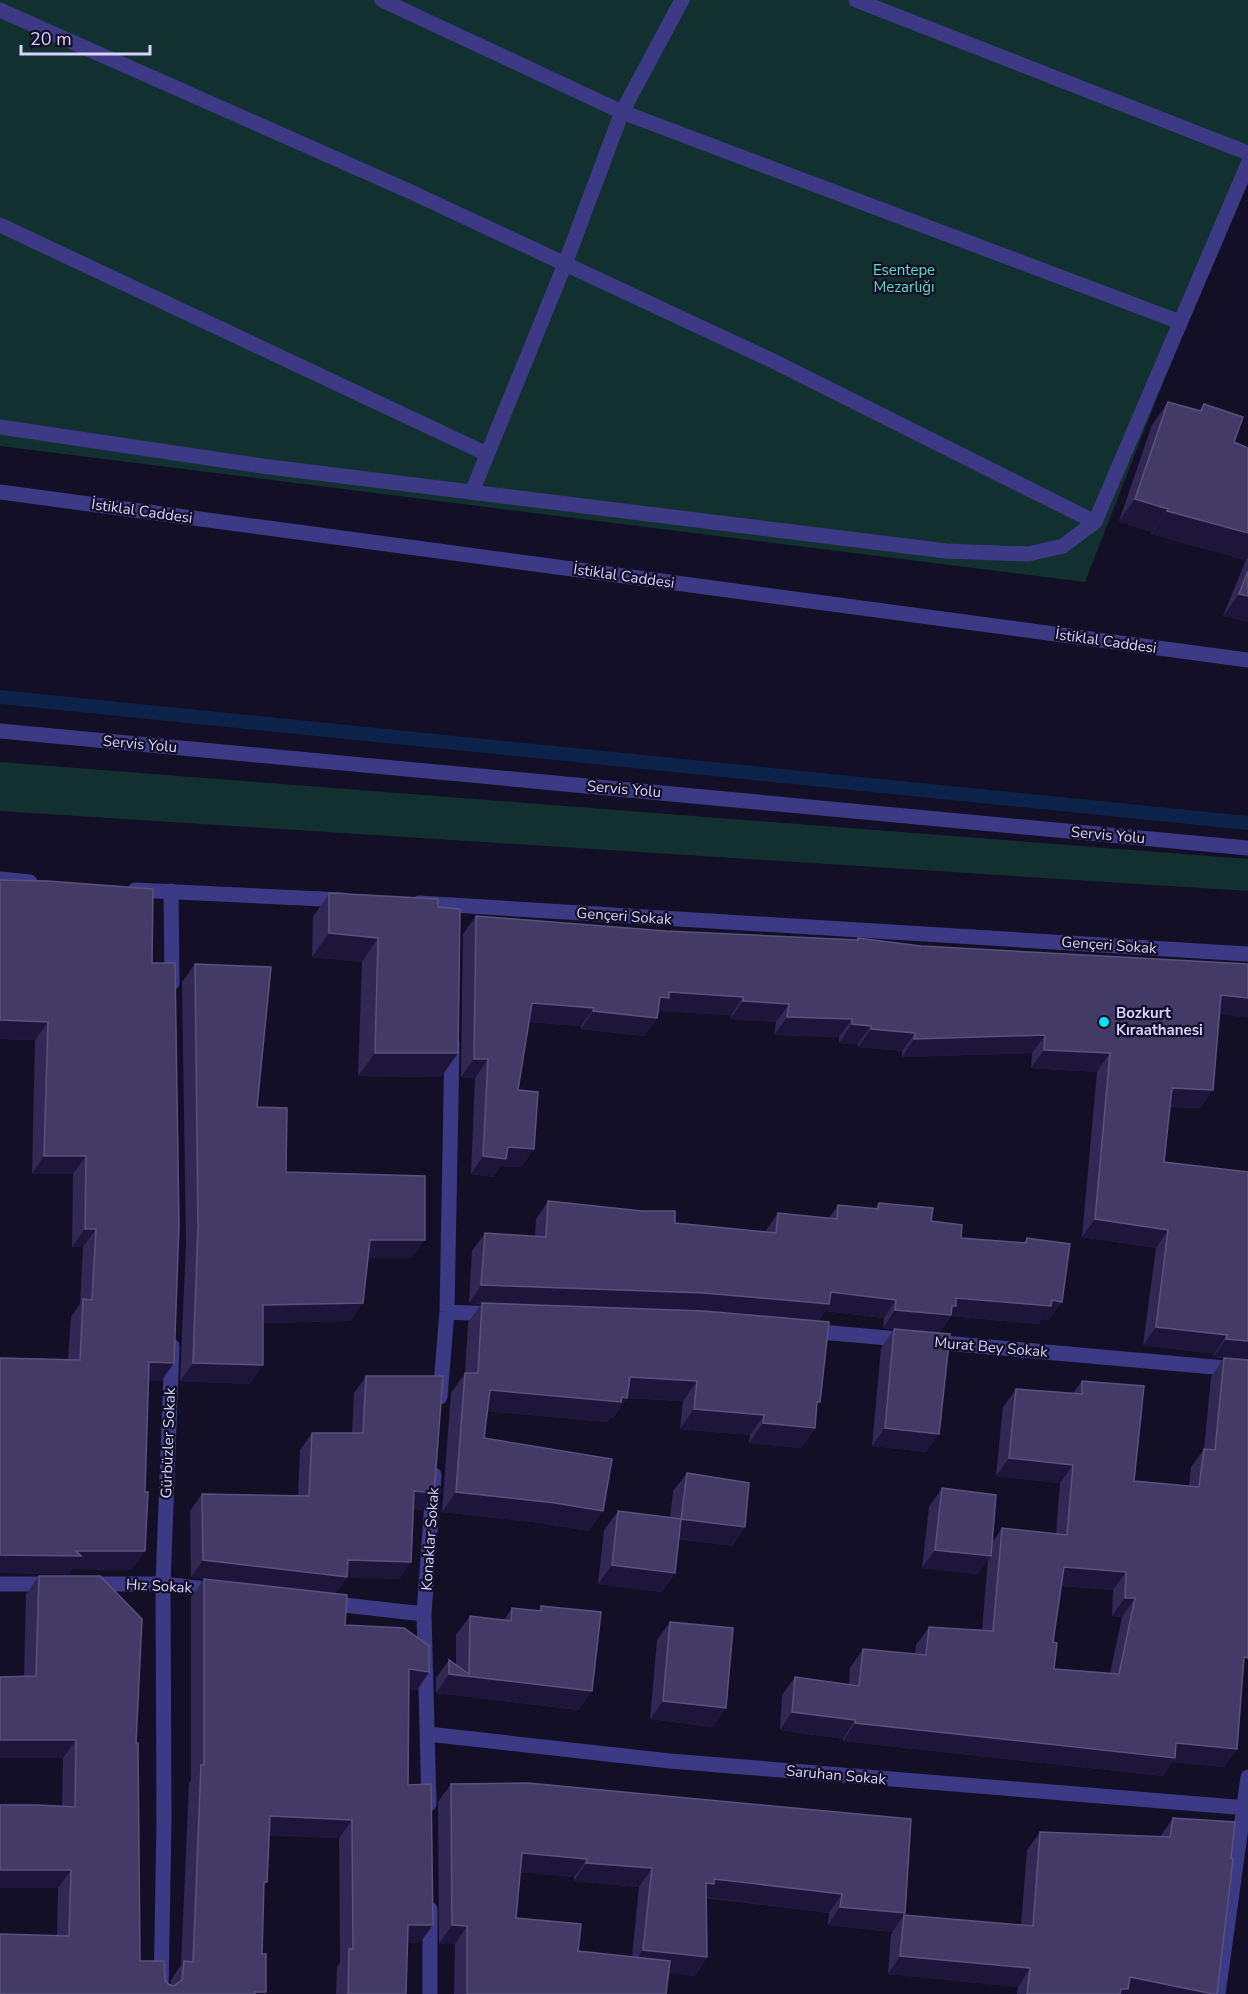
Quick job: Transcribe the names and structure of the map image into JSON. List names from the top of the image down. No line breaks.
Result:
{"streets":{"street":["İstiklal Caddesi","Servis Yolu","Gençeri Sokak","Murat Bey Sokak","Gürbüzler Sokak","Konaklar Sokak","Hız Sokak","Saruhan Sokak"]},"crossings":[["Gürbüzler Sokak","Hız Sokak"],["Konaklar Sokak","Saruhan Sokak"]],"parks":["Esentepe Mezarlığı"],"places":["Bozkurt Kıraathanesi"],"scale_bar":"20 m"}
